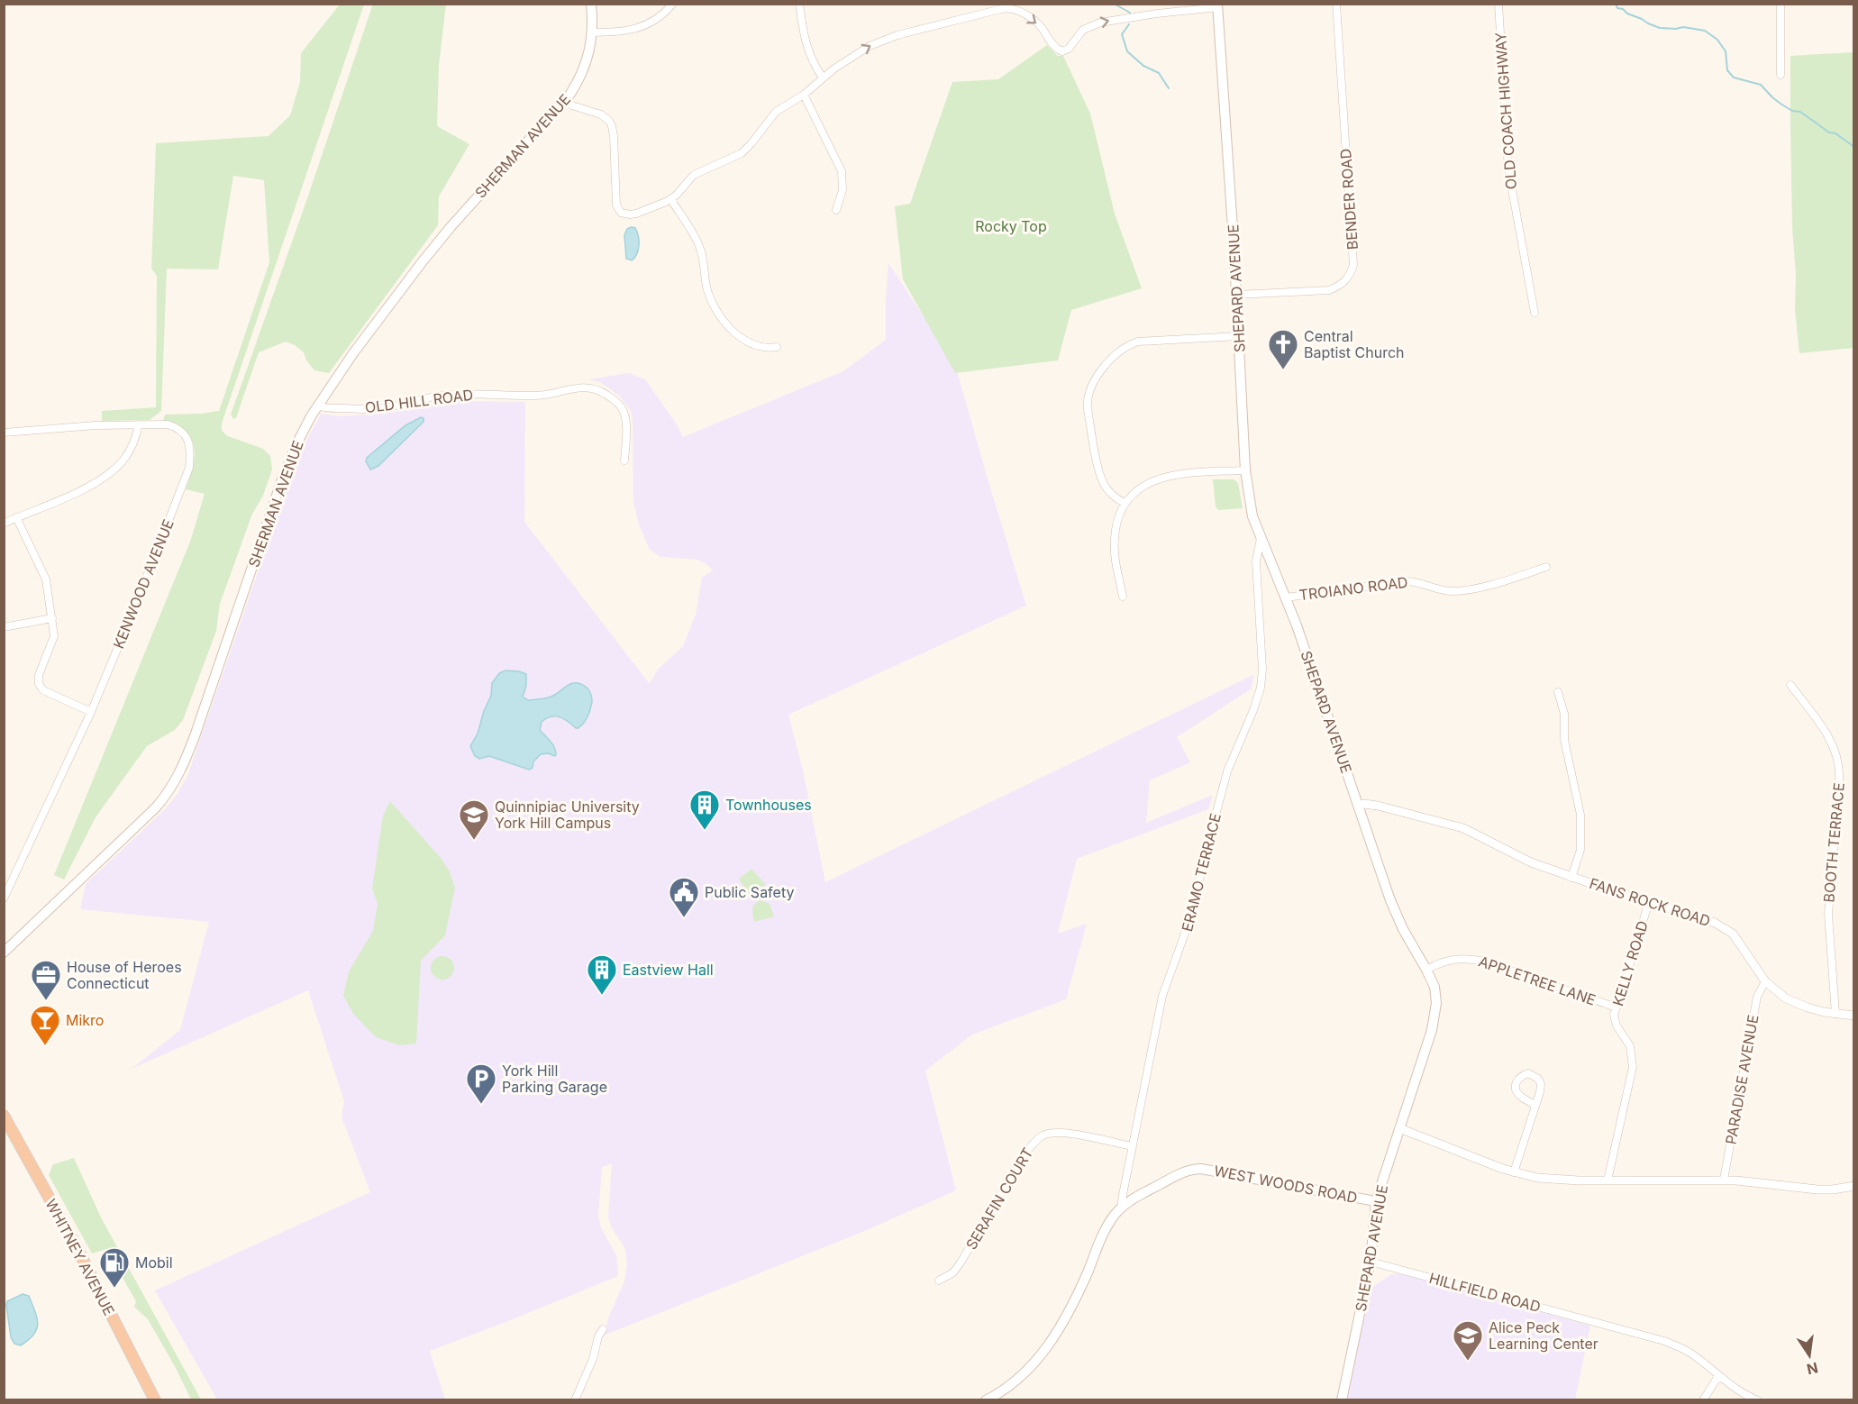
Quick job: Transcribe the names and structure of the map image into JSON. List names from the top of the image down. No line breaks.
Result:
{"streets":{"highway":["WHITNEY AVENUE"],"main road":["SHERMAN AVENUE","SHEPARD AVENUE","WEST WOODS ROAD"],"street":["OLD COACH HIGHWAY","BENDER ROAD","OLD HILL ROAD","KENWOOD AVENUE","TROIANO ROAD","BOOTH TERRACE","ERAMO TERRACE","FANS ROCK ROAD","KELLY ROAD","APPLETREE LANE","PARADISE AVENUE","SERAFIN COURT","HILLFIELD ROAD"]},"crossings":[["SHERMAN AVENUE","OLD HILL ROAD"],["BENDER ROAD","SHEPARD AVENUE"],["SHEPARD AVENUE","TROIANO ROAD"],["SHEPARD AVENUE","ERAMO TERRACE"],["SHEPARD AVENUE","FANS ROCK ROAD"],["SHEPARD AVENUE","APPLETREE LANE"],["SHEPARD AVENUE","WEST WOODS ROAD"],["SHEPARD AVENUE","HILLFIELD ROAD"],["BOOTH TERRACE","FANS ROCK ROAD"],["ERAMO TERRACE","WEST WOODS ROAD"],["ERAMO TERRACE","SERAFIN COURT"],["FANS ROCK ROAD","KELLY ROAD"],["FANS ROCK ROAD","PARADISE AVENUE"],["KELLY ROAD","APPLETREE LANE"]],"parks":["Rocky Top"],"places":{"church":["Central Baptist Church"],"building":["Townhouses","Eastview Hall"],"school or university":["Quinnipiac University York Hill Campus","Alice Peck Learning Center"],"public building":["Public Safety"],"office":["House of Heroes Connecticut"],"bar":["Mikro"],"parking":["York Hill Parking Garage"],"fuel station":["Mobil"]},"north":"bottom"}
